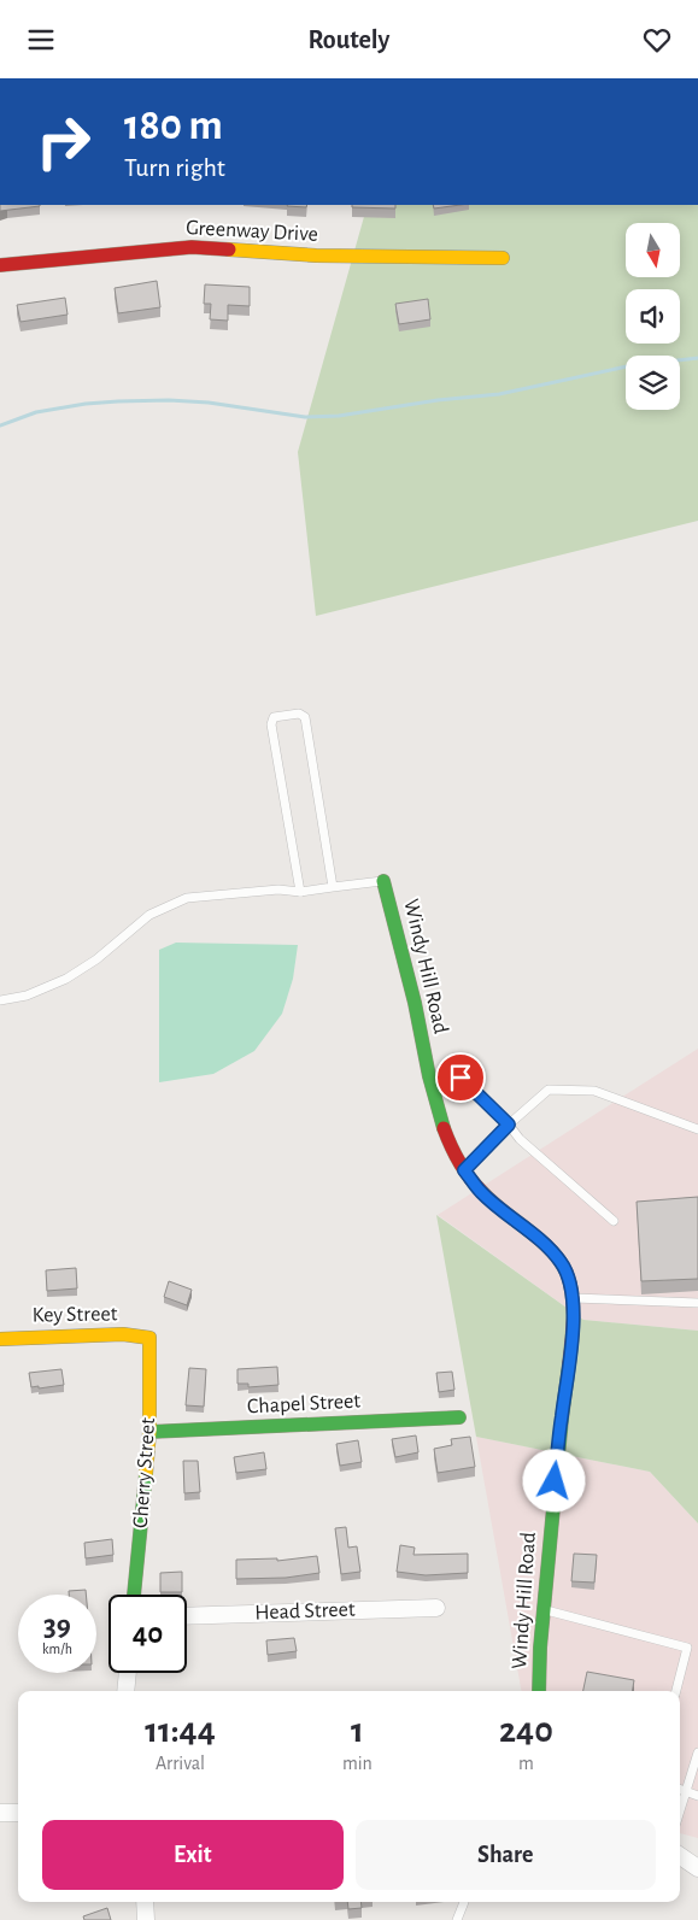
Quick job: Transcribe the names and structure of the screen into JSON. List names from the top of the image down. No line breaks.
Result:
{"streets":{"street":["Greenway Drive","Windy Hill Road","Key Street","Chapel Street","Cherry Street","Head Street"]},"crossings":[["Key Street","Cherry Street"],["Chapel Street","Cherry Street"]],"north":"bottom","page":{"header":"Routely","turn":["180 m","Turn right"],"speed":"39 km/h","limit":"40","eta":["11:44","Arrival","1","min","240","m"],"buttons":["Exit","Share"]}}
